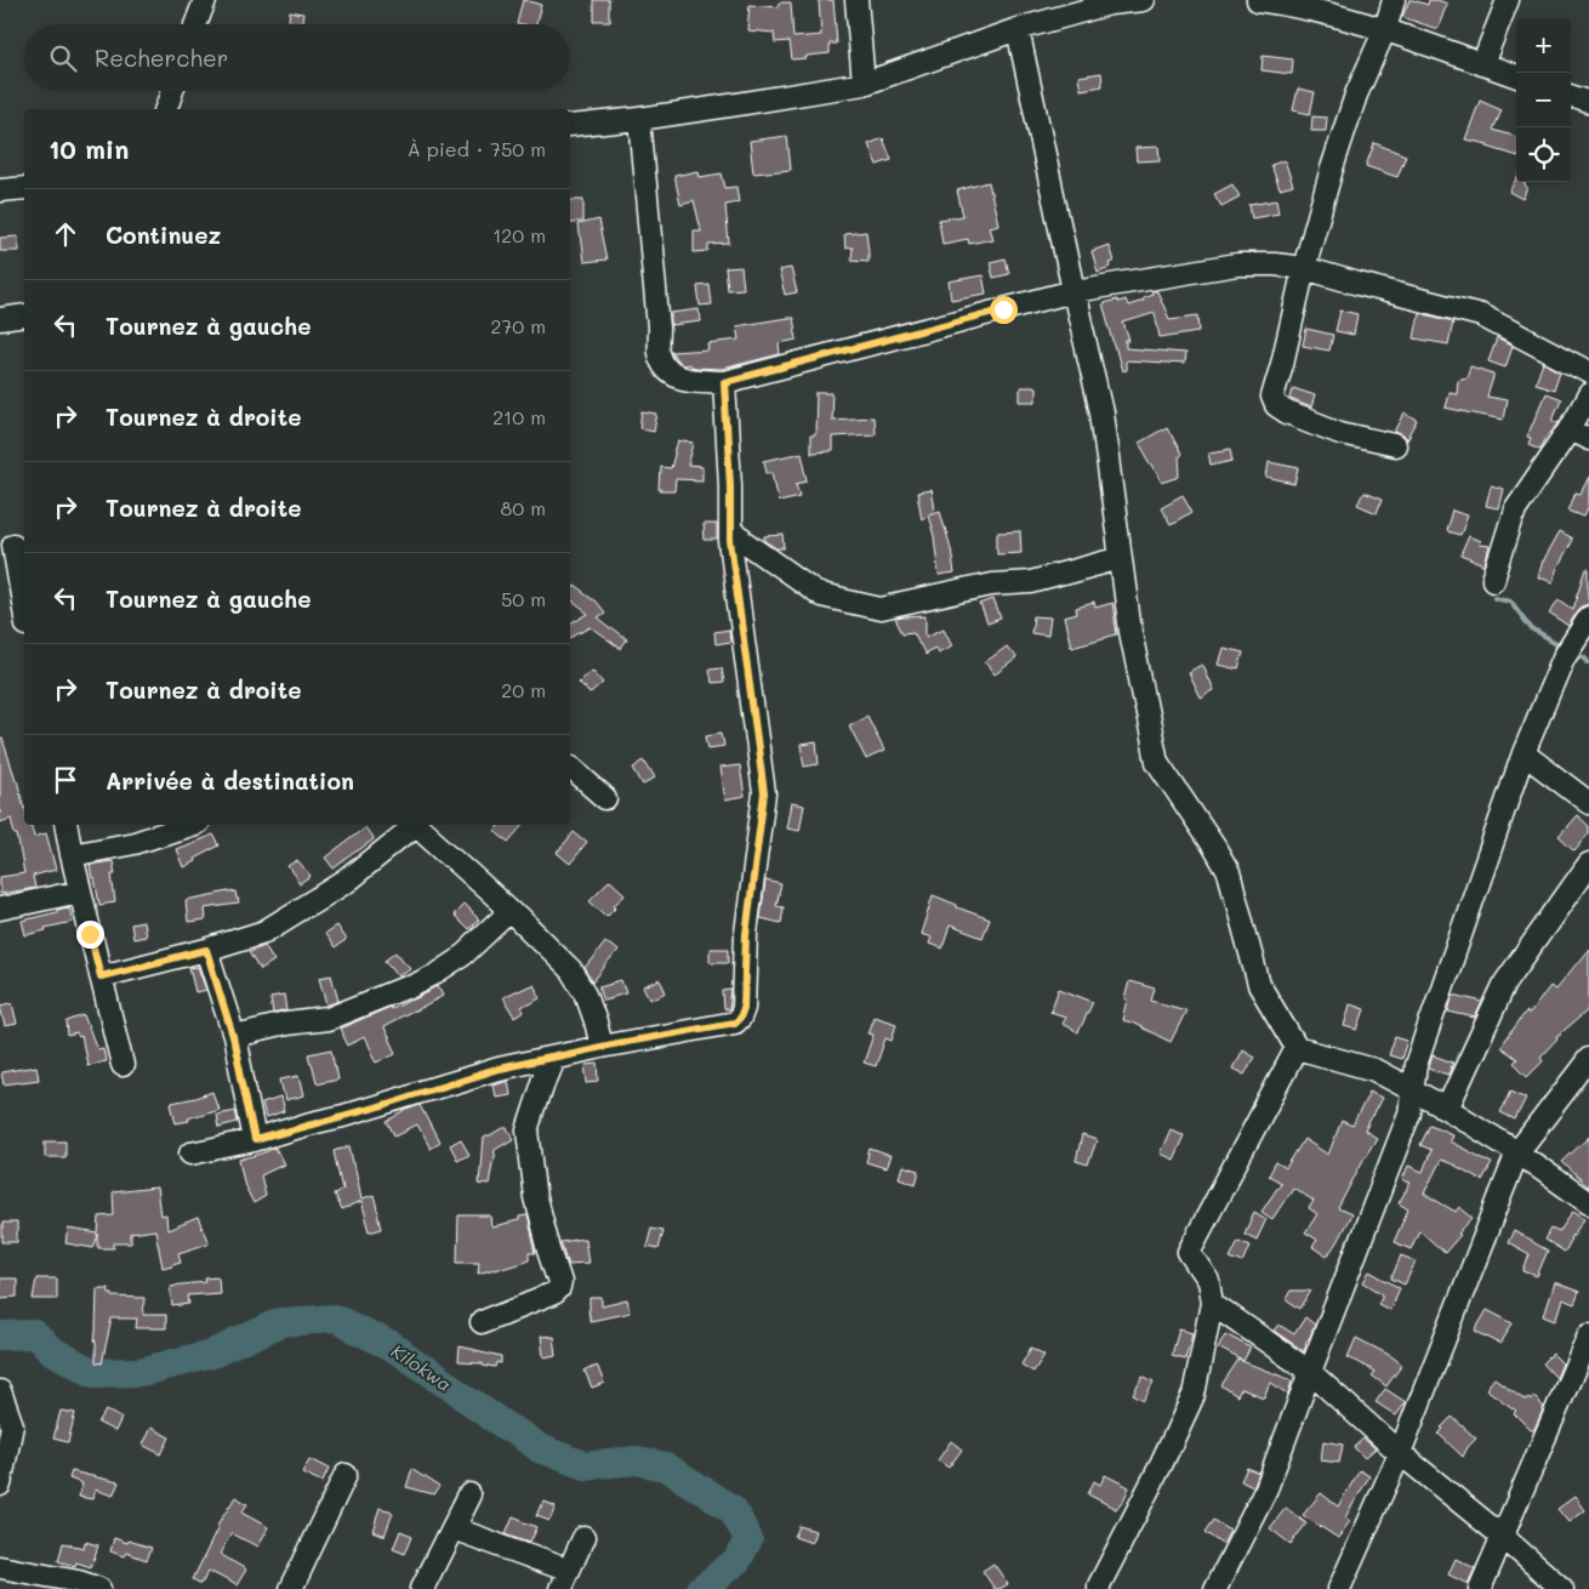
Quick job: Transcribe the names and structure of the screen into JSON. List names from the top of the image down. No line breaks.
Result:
{"water":["Kilokwa"],"page":{"map_buttons":["+","−"],"search":"Rechercher","heading":["10 min","À pied · 750 m"],"list":[["Continuez","120 m"],["Tournez à gauche","270 m"],["Tournez à droite","210 m"],["Tournez à droite","80 m"],["Tournez à gauche","50 m"],["Tournez à droite","20 m"],"Arrivée à destination"]}}
